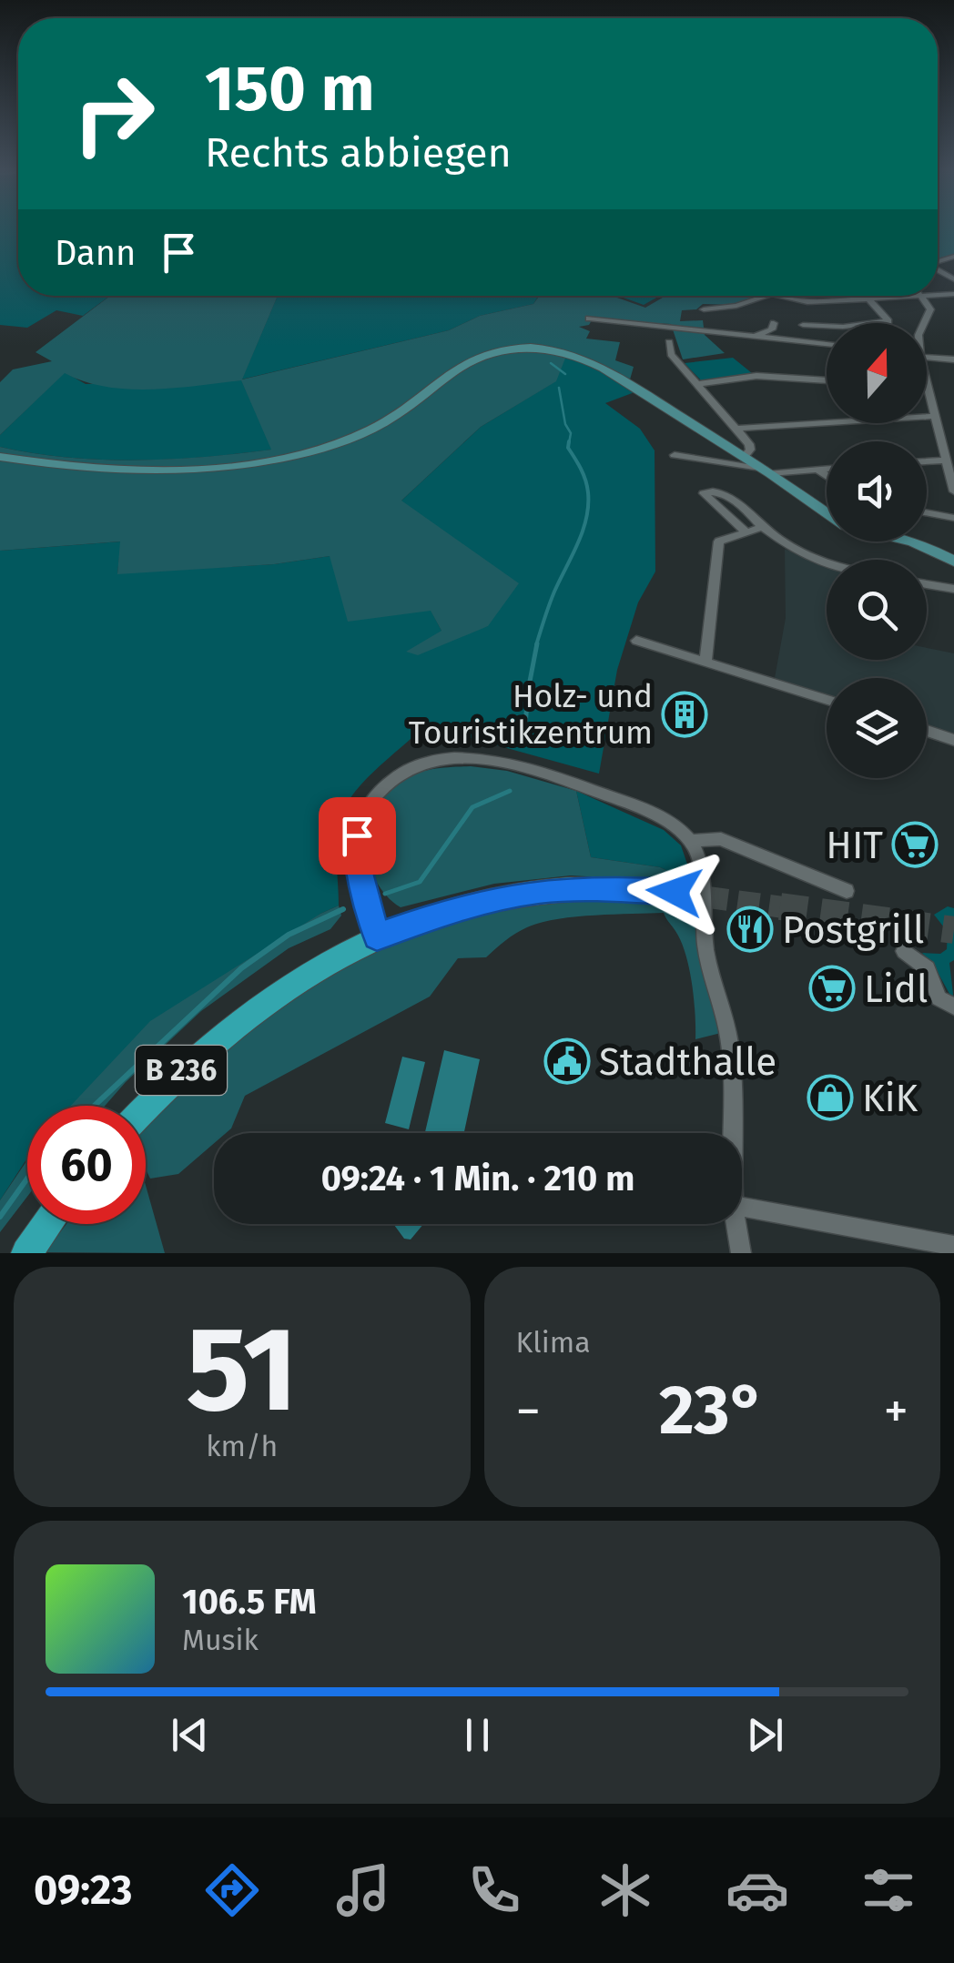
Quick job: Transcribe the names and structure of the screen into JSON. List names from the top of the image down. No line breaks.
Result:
{"streets":{"main road":["B 236"]},"places":{"building":["Holz- und Touristikzentrum"],"supermarket":["HIT","Lidl"],"restaurant":["Postgrill"],"public building":["Stadthalle"],"shop":["KiK"]},"north":"top","page":{"turn":["150 m","Rechts abbiegen"],"then":"Dann","limit":"60","trip":"09:24 · 1 Min. · 210 m","tile":[["51","km/h"],"Klima"],"heat":["−","23°","+"],"song":["106.5 FM","Musik"],"tabs":"09:23"}}
